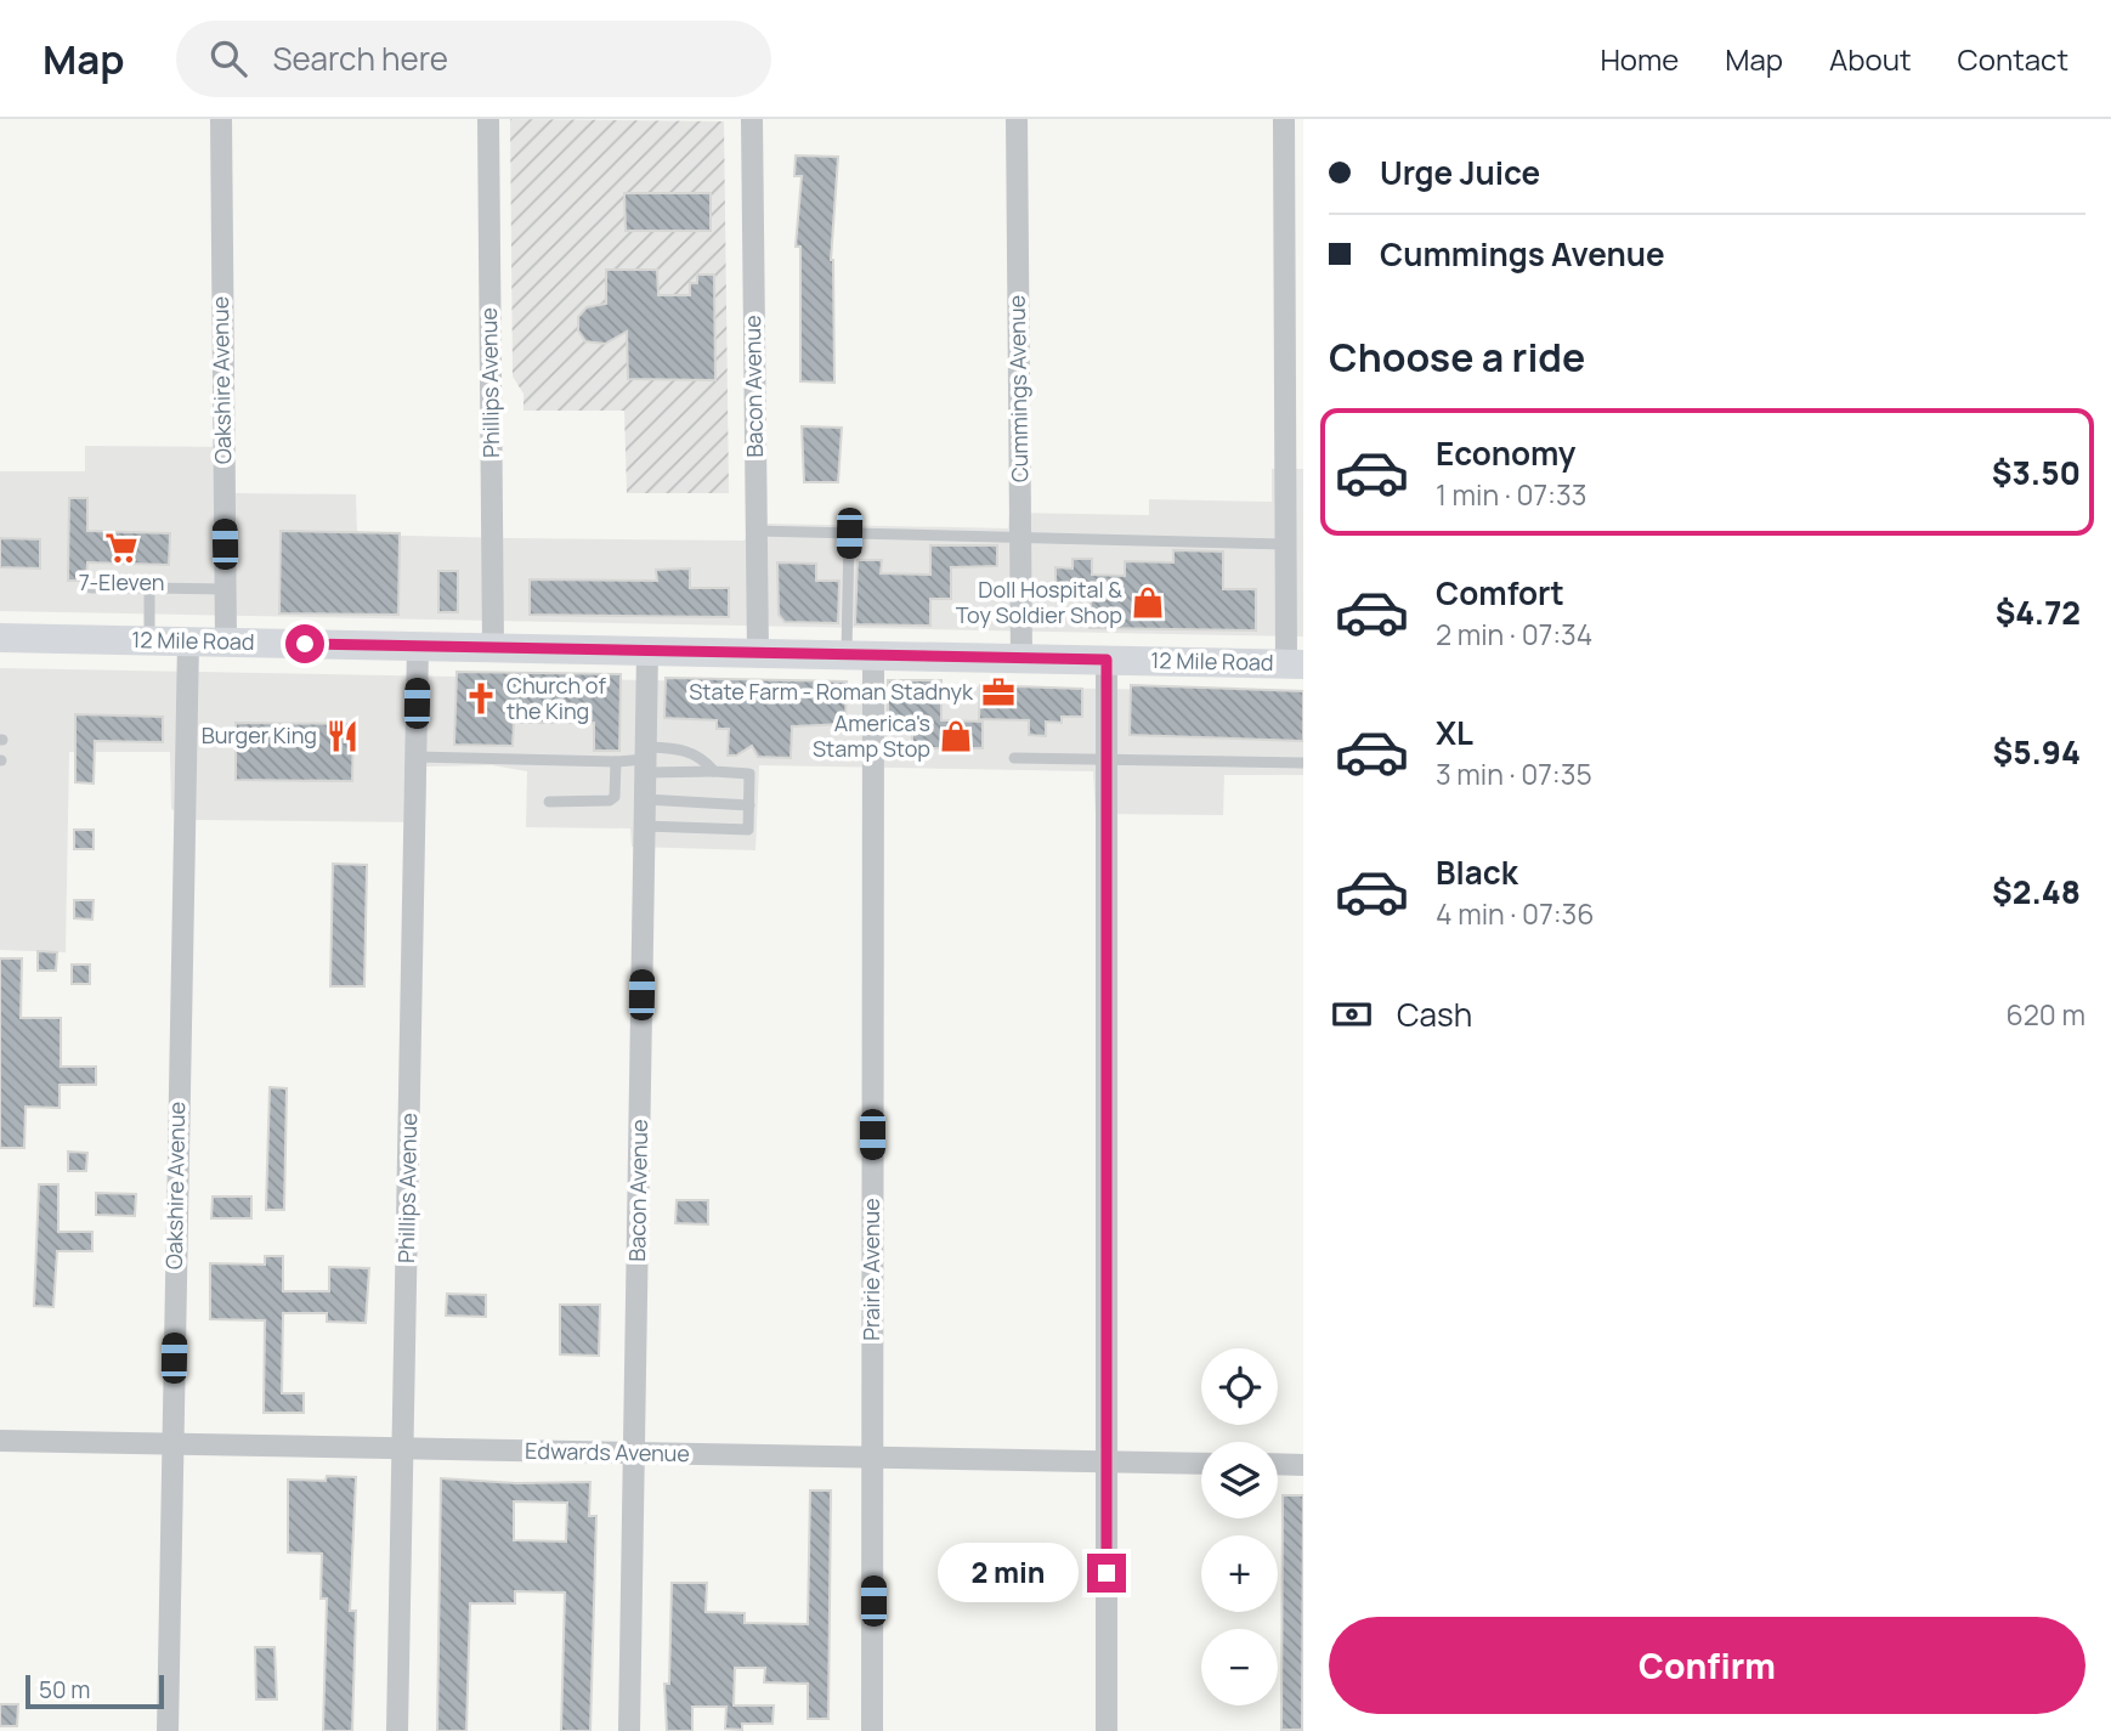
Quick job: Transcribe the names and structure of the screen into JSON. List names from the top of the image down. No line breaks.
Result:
{"streets":{"main road":["12 Mile Road"],"street":["Oakshire Avenue","Phillips Avenue","Bacon Avenue","Cummings Avenue","Prairie Avenue","Edwards Avenue"]},"crossings":[["Oakshire Avenue","12 Mile Road"],["Oakshire Avenue","Edwards Avenue"],["Phillips Avenue","12 Mile Road"],["Phillips Avenue","Edwards Avenue"],["Bacon Avenue","12 Mile Road"],["Bacon Avenue","Edwards Avenue"],["Cummings Avenue","12 Mile Road"],["12 Mile Road","Prairie Avenue"],["Prairie Avenue","Edwards Avenue"]],"places":{"supermarket":["7-Eleven"],"shop":["Doll Hospital & Toy Soldier Shop","America's Stamp Stop"],"office":["State Farm - Roman Stadnyk"],"church":["Church of the King"],"restaurant":["Burger King"]},"scale_bar":"50 m","page":{"header":"Map","search":"Search here","nav":["Home","Map","About","Contact"],"banner":["Urge Juice","Cummings Avenue"],"heading":"Choose a ride","list":[{"name":"Economy","note":"1 min · 07:33","value":"$3.50"},{"name":"Comfort","note":"2 min · 07:34","value":"$4.72"},{"name":"XL","note":"3 min · 07:35","value":"$5.94"},{"name":"Black","note":"4 min · 07:36","value":"$2.48"}],"pay":["Cash","620 m"],"map_buttons":["+","−"],"bubble":"2 min","buttons":"Confirm","scale":"50 m"}}
